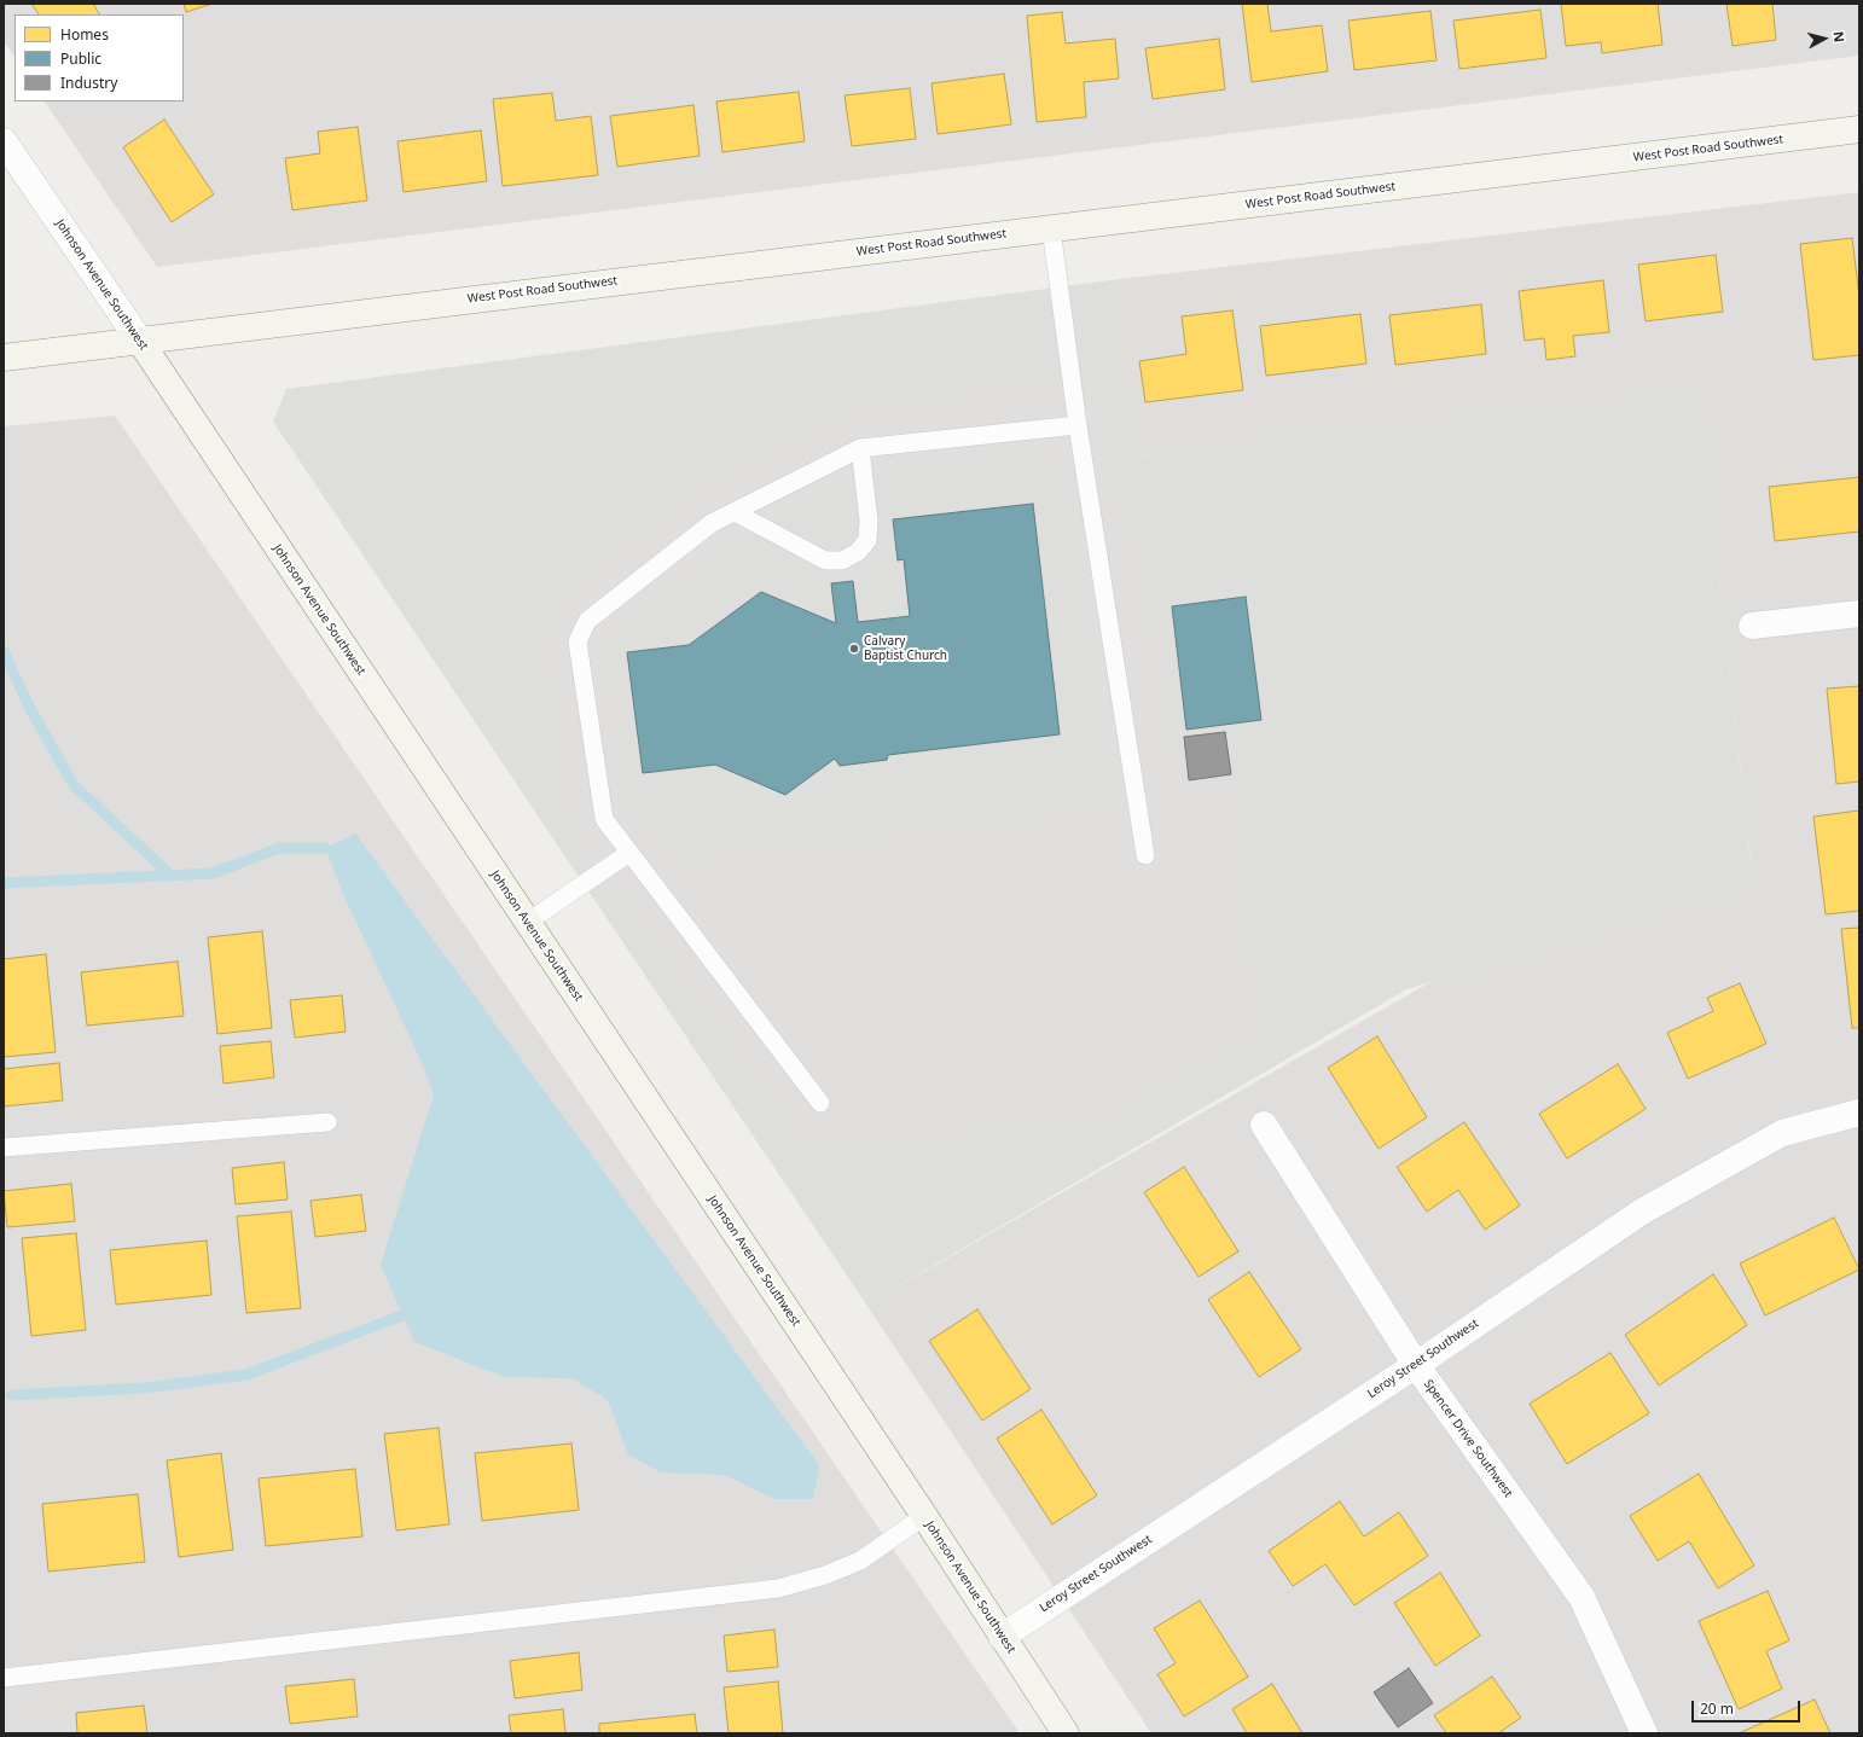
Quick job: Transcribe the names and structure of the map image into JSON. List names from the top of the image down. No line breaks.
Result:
{"streets":{"street":["West Post Road Southwest","Johnson Avenue Southwest","Leroy Street Southwest","Spencer Drive Southwest"]},"crossings":[["West Post Road Southwest","Johnson Avenue Southwest"],["Johnson Avenue Southwest","Leroy Street Southwest"],["Leroy Street Southwest","Spencer Drive Southwest"]],"places":["Calvary Baptist Church"],"legend":["Homes","Public","Industry"],"scale_bar":"20 m","north":"right"}
